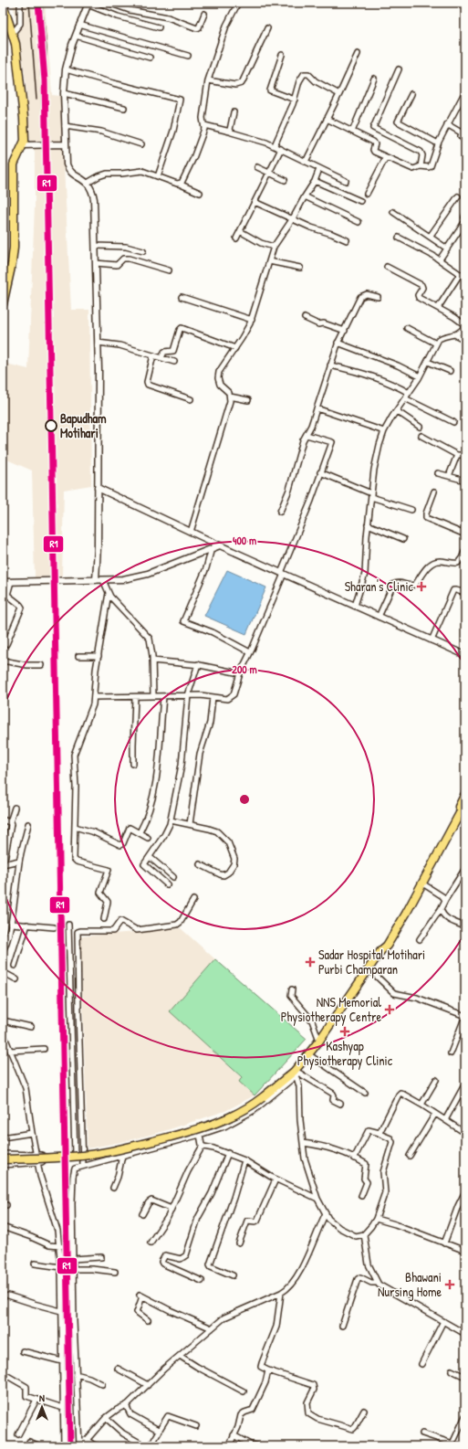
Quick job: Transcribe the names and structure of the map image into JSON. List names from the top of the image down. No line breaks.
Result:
{"places":{"other":["Bapudham Motihari"],"health":["Sharan's Clinic","Sadar Hospital Motihari Purbi Champaran","NNS Memorial Physiotherapy Centre","Kashyap Physiotherapy Clinic","Bhawani Nursing Home"]},"lines":["transit line R1"],"north":"top","rings":["400 m","200 m"]}
